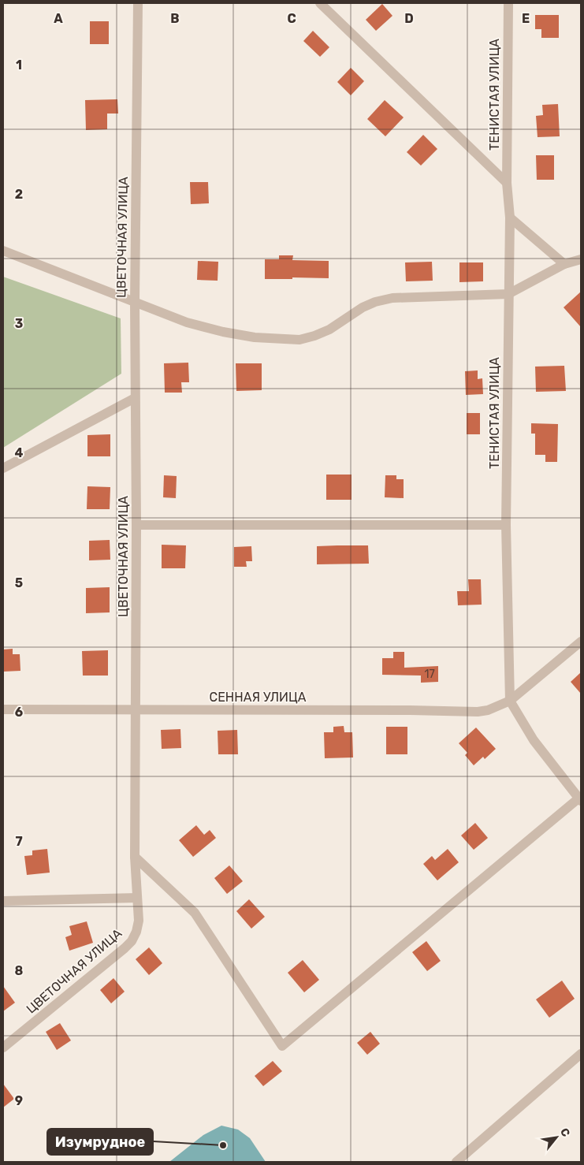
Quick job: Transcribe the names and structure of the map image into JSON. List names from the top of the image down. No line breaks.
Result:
{"streets":{"street":["ТЕНИСТАЯ УЛИЦА","ЦВЕТОЧНАЯ УЛИЦА","СЕННАЯ УЛИЦА"]},"crossings":[["ТЕНИСТАЯ УЛИЦА","СЕННАЯ УЛИЦА"],["ЦВЕТОЧНАЯ УЛИЦА","СЕННАЯ УЛИЦА"]],"places":["Изумрудное"],"house_numbers":["17"],"north":"top right","grid":{"columns":["A","B","C","D","E"],"rows":["1","2","3","4","5","6","7","8","9"]}}
